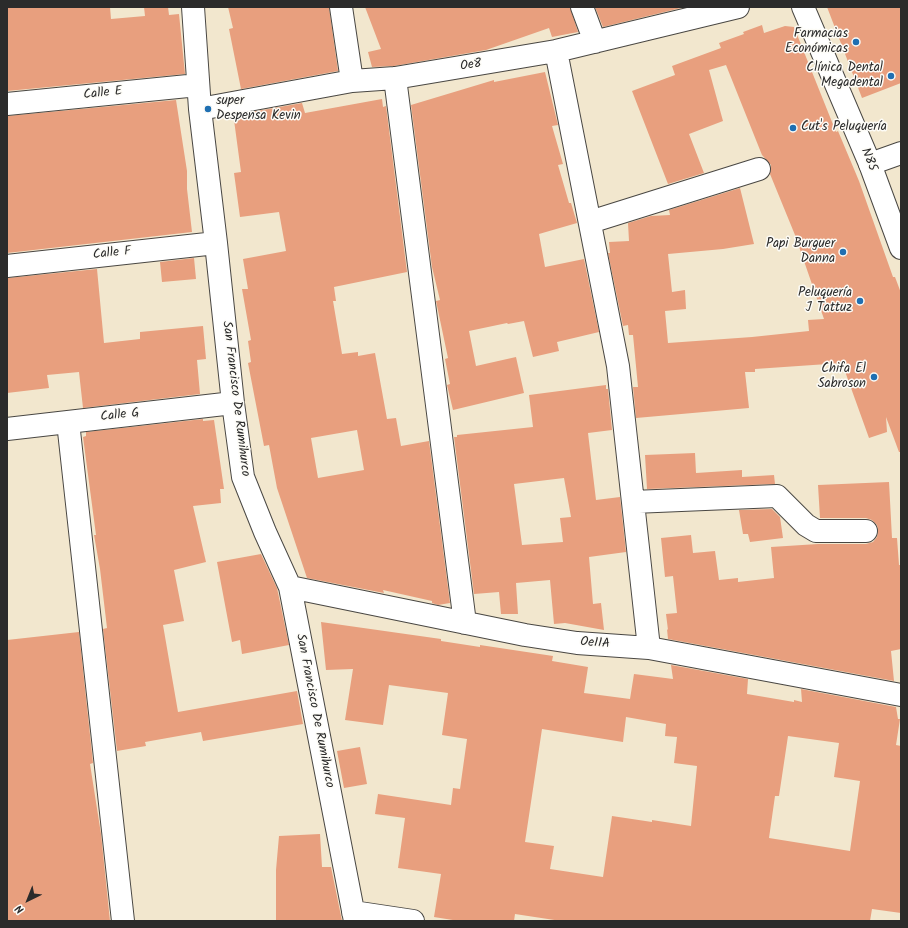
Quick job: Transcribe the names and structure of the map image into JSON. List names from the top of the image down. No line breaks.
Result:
{"streets":{"street":["Oe8","Calle E","N85","Calle F","San Francisco De Rumihurco","Calle G","Oe11A"]},"crossings":[["Oe8","San Francisco De Rumihurco"],["Calle E","San Francisco De Rumihurco"],["Calle F","San Francisco De Rumihurco"],["San Francisco De Rumihurco","Calle G"],["San Francisco De Rumihurco","Oe11A"]],"places":["Farmacias Económicas","Clínica Dental Megadental","super Despensa Kevin","Cut's Peluquería","Papi Burguer Danna","Peluquería J Tattuz","Chifa El Sabroson"],"north":"bottom left"}
